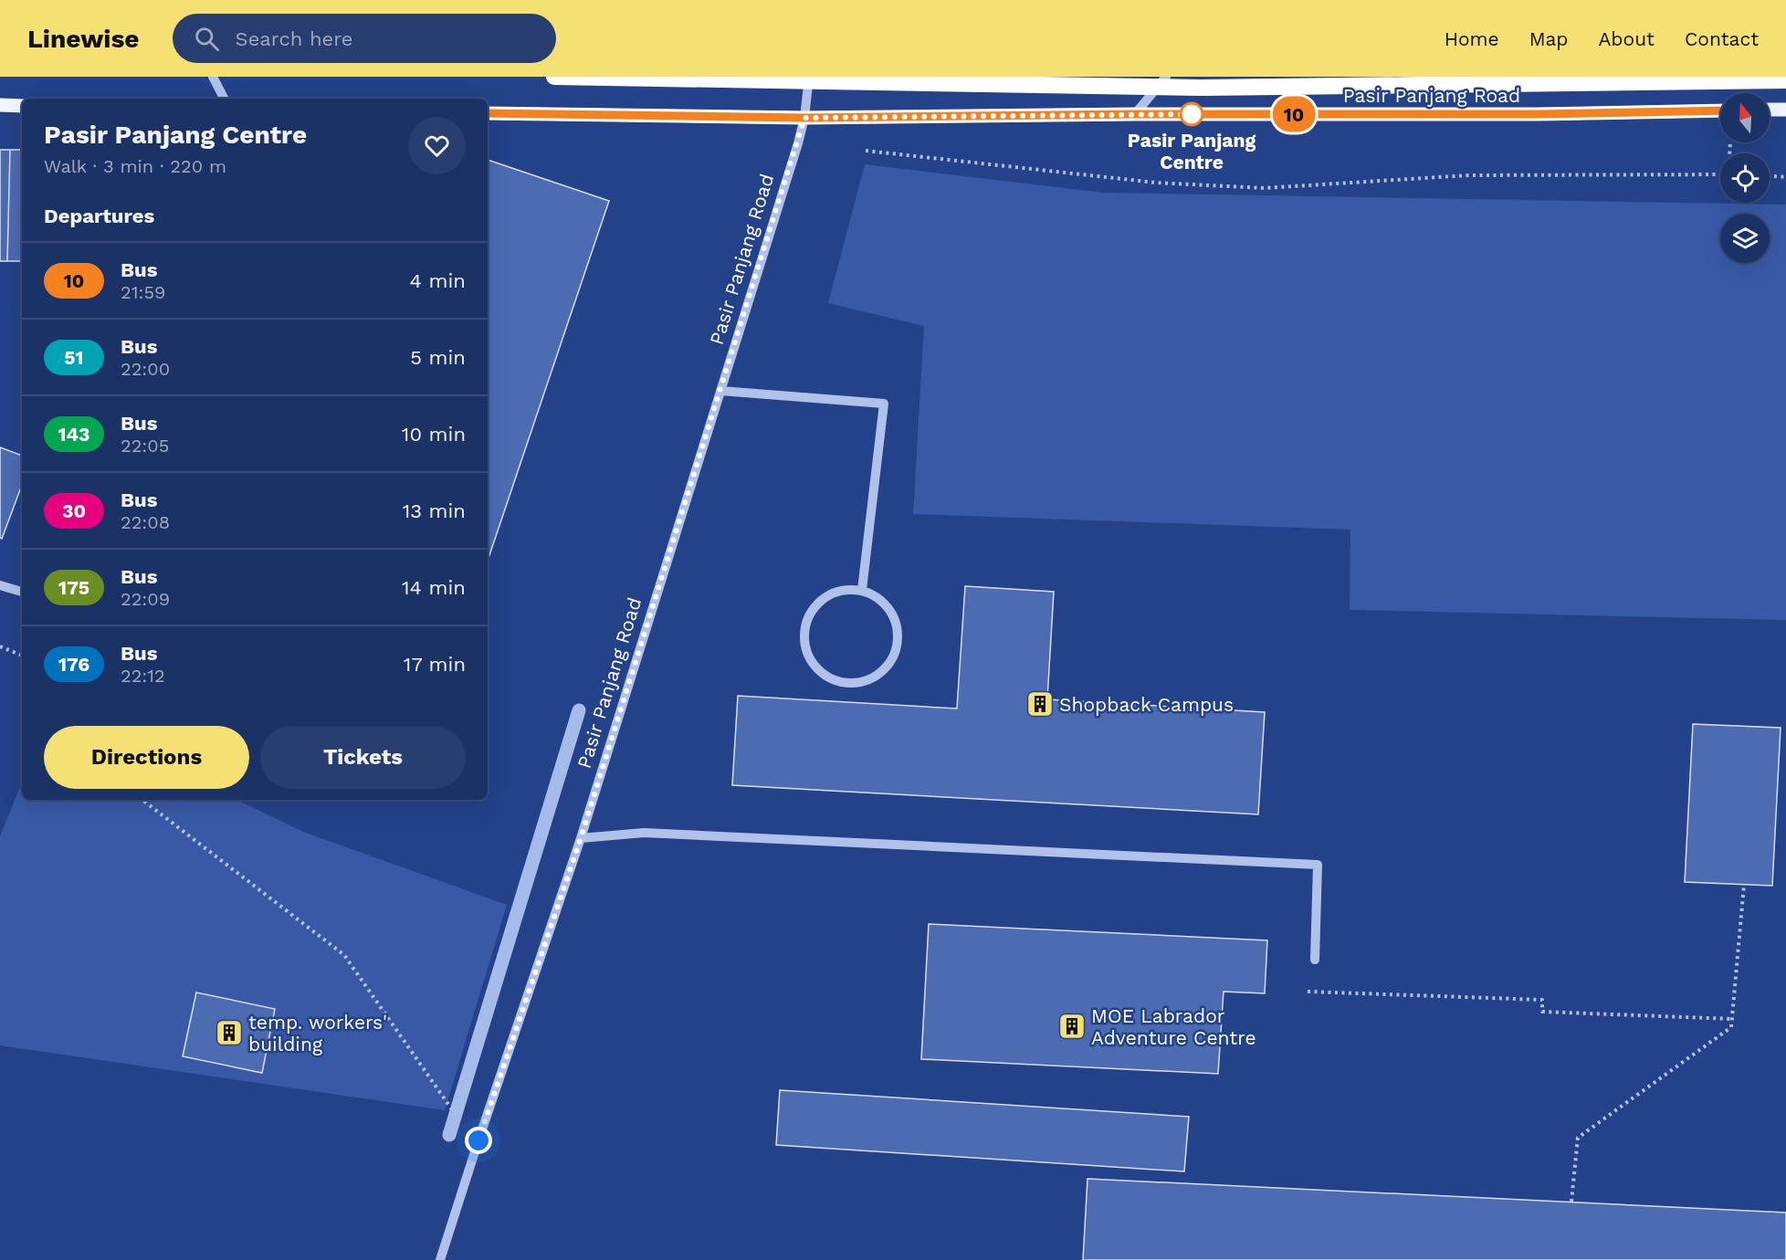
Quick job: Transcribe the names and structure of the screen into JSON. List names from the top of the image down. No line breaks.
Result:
{"streets":{"main road":["Pasir Panjang Road"]},"places":{"other":["Pasir Panjang Centre"],"building":["Shopback Campus","MOE Labrador Adventure Centre","temp. workers' building"]},"lines":["bus line 10"],"north":"top","page":{"header":"Linewise","search":"Search here","nav":["Home","Map","About","Contact"],"on_map":"10","heading":[["Pasir Panjang Centre","Walk · 3 min · 220 m"],"Departures"],"list":[{"mark":"10","name":"Bus","note":"21:59","value":"4 min"},{"mark":"51","name":"Bus","note":"22:00","value":"5 min"},{"mark":"143","name":"Bus","note":"22:05","value":"10 min"},{"mark":"30","name":"Bus","note":"22:08","value":"13 min"},{"mark":"175","name":"Bus","note":"22:09","value":"14 min"},{"mark":"176","name":"Bus","note":"22:12","value":"17 min"}],"buttons":["Directions","Tickets"]}}
